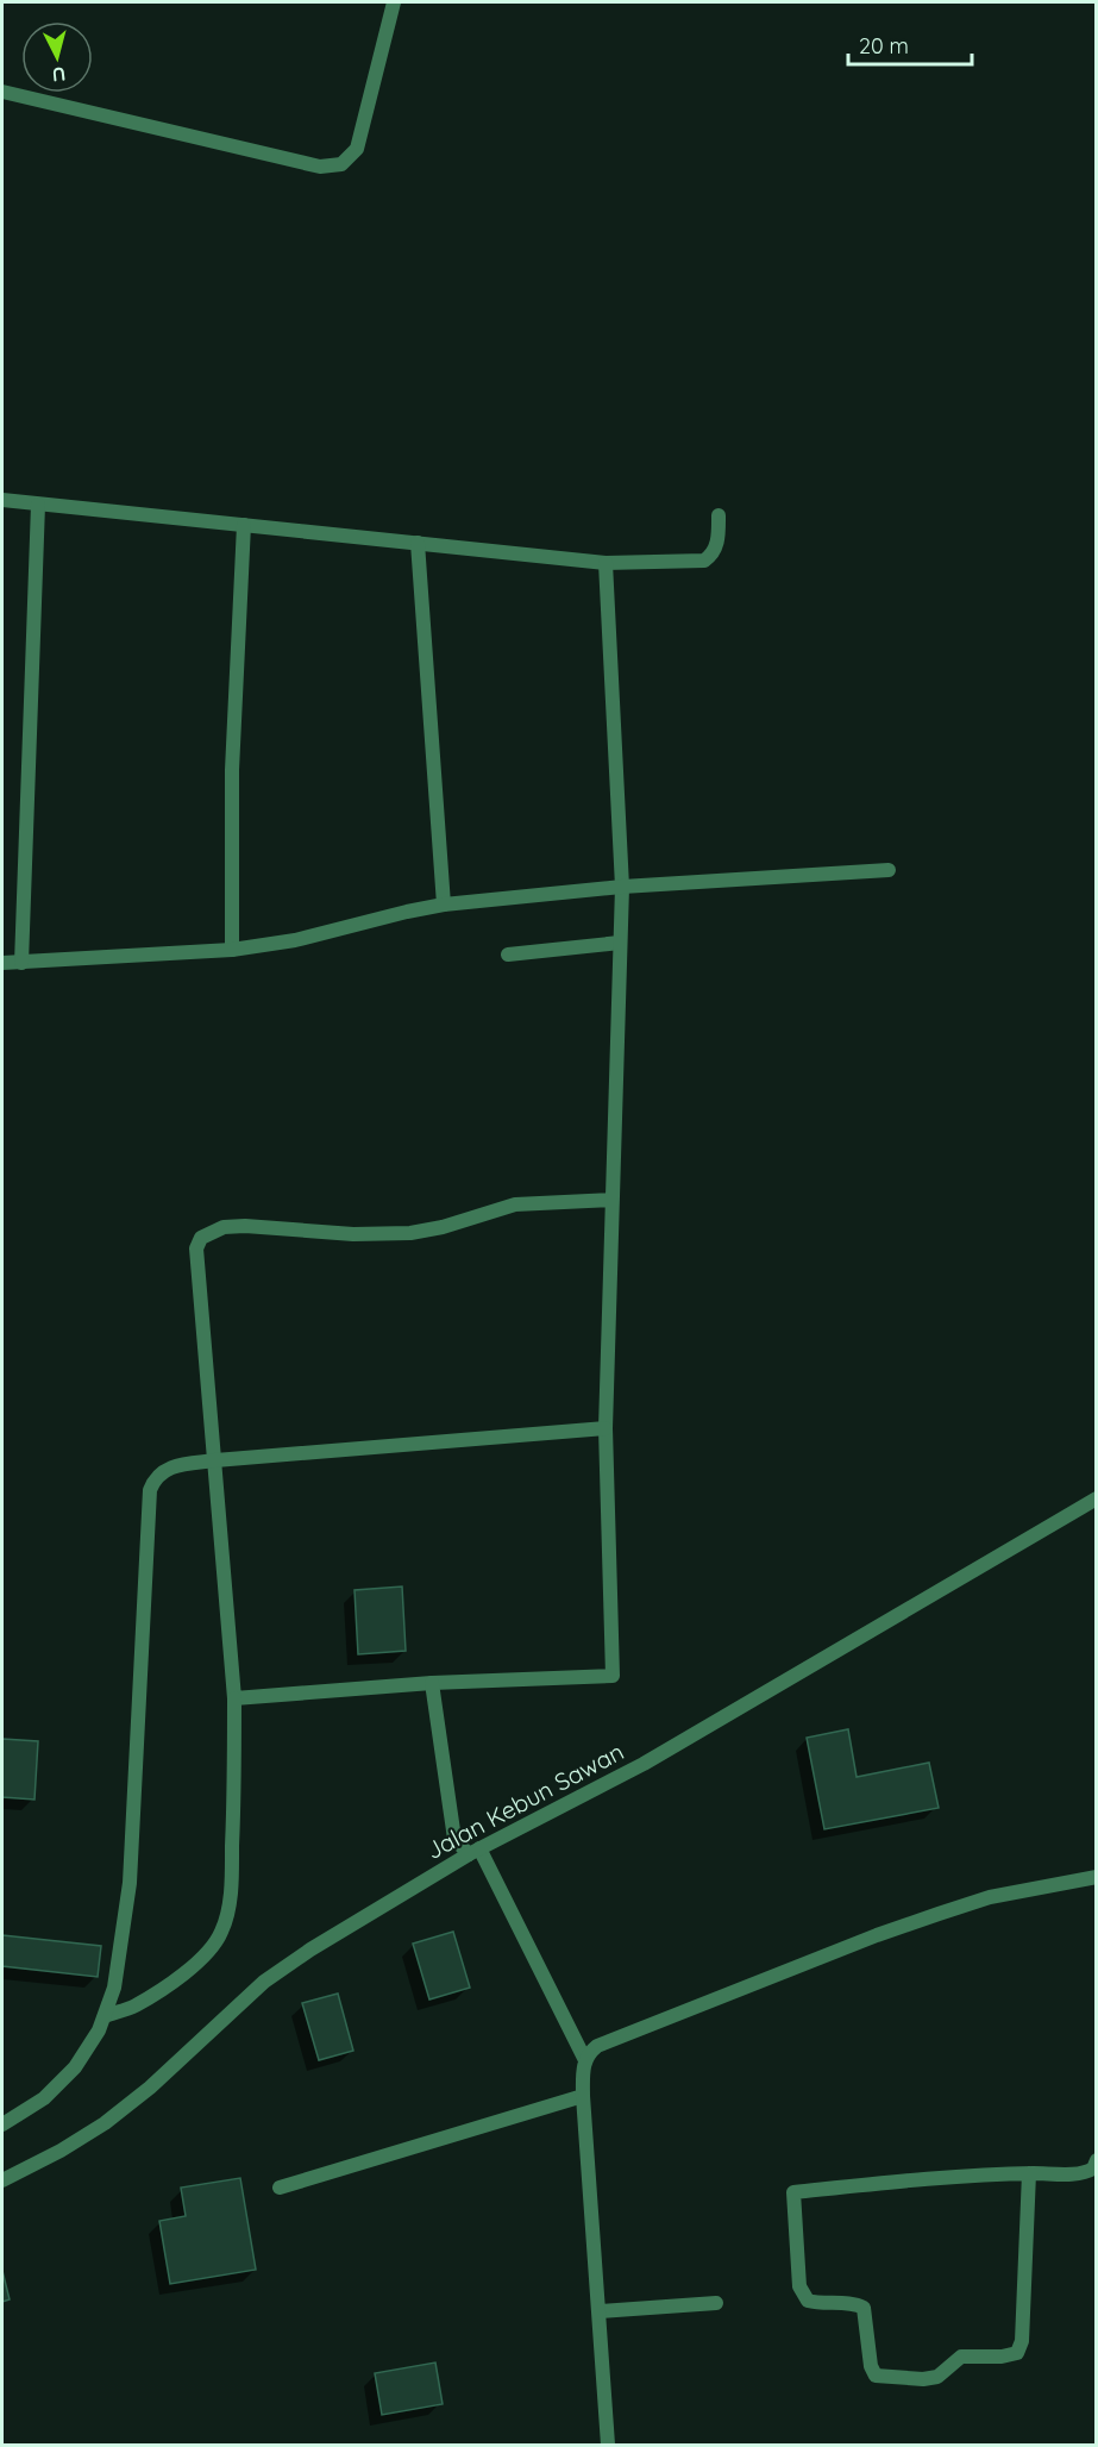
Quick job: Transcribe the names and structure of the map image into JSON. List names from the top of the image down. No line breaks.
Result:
{"streets":{"street":["Jalan Kebun Sawan"]},"scale_bar":"20 m","north":"bottom"}
